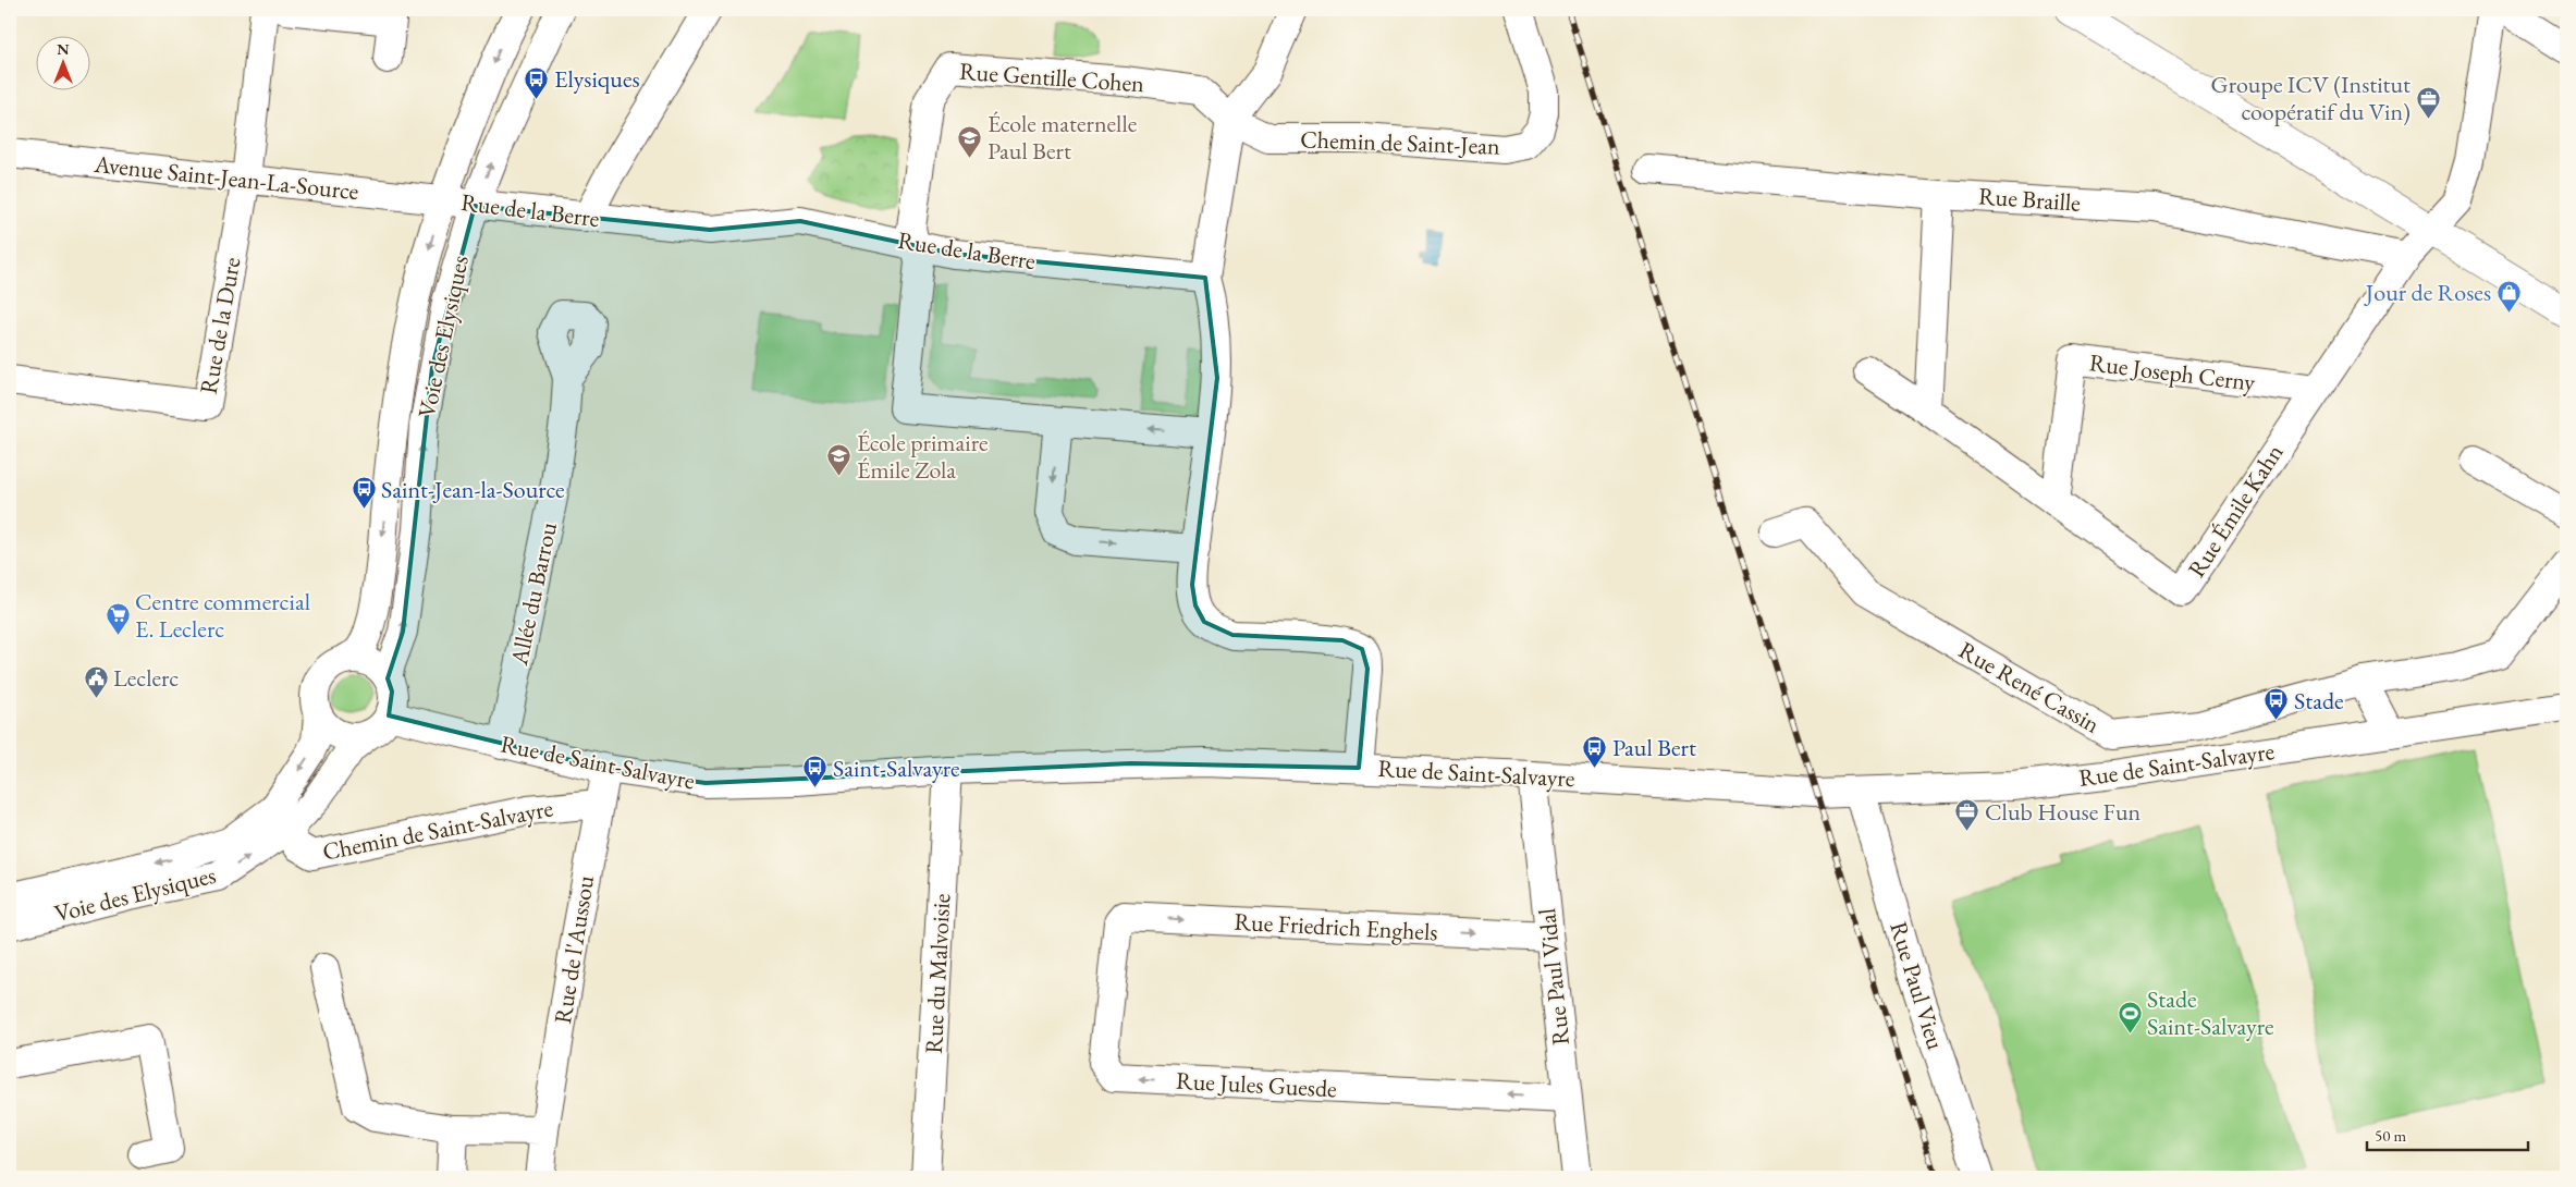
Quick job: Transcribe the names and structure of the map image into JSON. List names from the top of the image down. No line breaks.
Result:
{"streets":{"street":["Rue Gentille Cohen","Chemin de Saint-Jean","Avenue Saint-Jean-La-Source","Rue Braille","Rue de la Berre","Rue de la Dure","Voie des Elysiques","Rue Joseph Cerny","Rue Émile Kahn","Allée du Barrou","Rue René Cassin","Rue de Saint-Salvayre","Chemin de Saint-Salvayre","Rue Friedrich Enghels","Rue de l'Aussou","Rue du Malvoisie","Rue Paul Vidal","Rue Paul Vieu","Rue Jules Guesde"]},"crossings":[["Rue Gentille Cohen","Chemin de Saint-Jean"],["Rue Gentille Cohen","Rue de la Berre"],["Avenue Saint-Jean-La-Source","Rue de la Berre"],["Avenue Saint-Jean-La-Source","Rue de la Dure"],["Avenue Saint-Jean-La-Source","Voie des Elysiques"],["Rue Braille","Rue Émile Kahn"],["Rue de la Berre","Voie des Elysiques"],["Voie des Elysiques","Rue de Saint-Salvayre"],["Voie des Elysiques","Chemin de Saint-Salvayre"],["Rue Joseph Cerny","Rue Émile Kahn"],["Allée du Barrou","Rue de Saint-Salvayre"],["Rue de Saint-Salvayre","Rue de l'Aussou"],["Rue de Saint-Salvayre","Rue du Malvoisie"],["Rue de Saint-Salvayre","Rue Paul Vidal"],["Rue de Saint-Salvayre","Rue Paul Vieu"],["Chemin de Saint-Salvayre","Rue de l'Aussou"],["Rue Friedrich Enghels","Rue Paul Vidal"],["Rue Friedrich Enghels","Rue Jules Guesde"],["Rue Paul Vidal","Rue Jules Guesde"]],"one_way":["Rue Friedrich Enghels"],"places":{"bus stop":["Elysiques","Saint-Jean-la-Source","Stade","Paul Bert","Saint-Salvayre"],"office":["Groupe ICV (Institut coopératif du Vin)","Club House Fun"],"school or university":["École maternelle Paul Bert","École primaire Émile Zola"],"shop":["Jour de Roses"],"supermarket":["Centre commercial E. Leclerc"],"public building":["Leclerc"],"sports":["Stade Saint-Salvayre"]},"scale_bar":"50 m","north":"top"}
